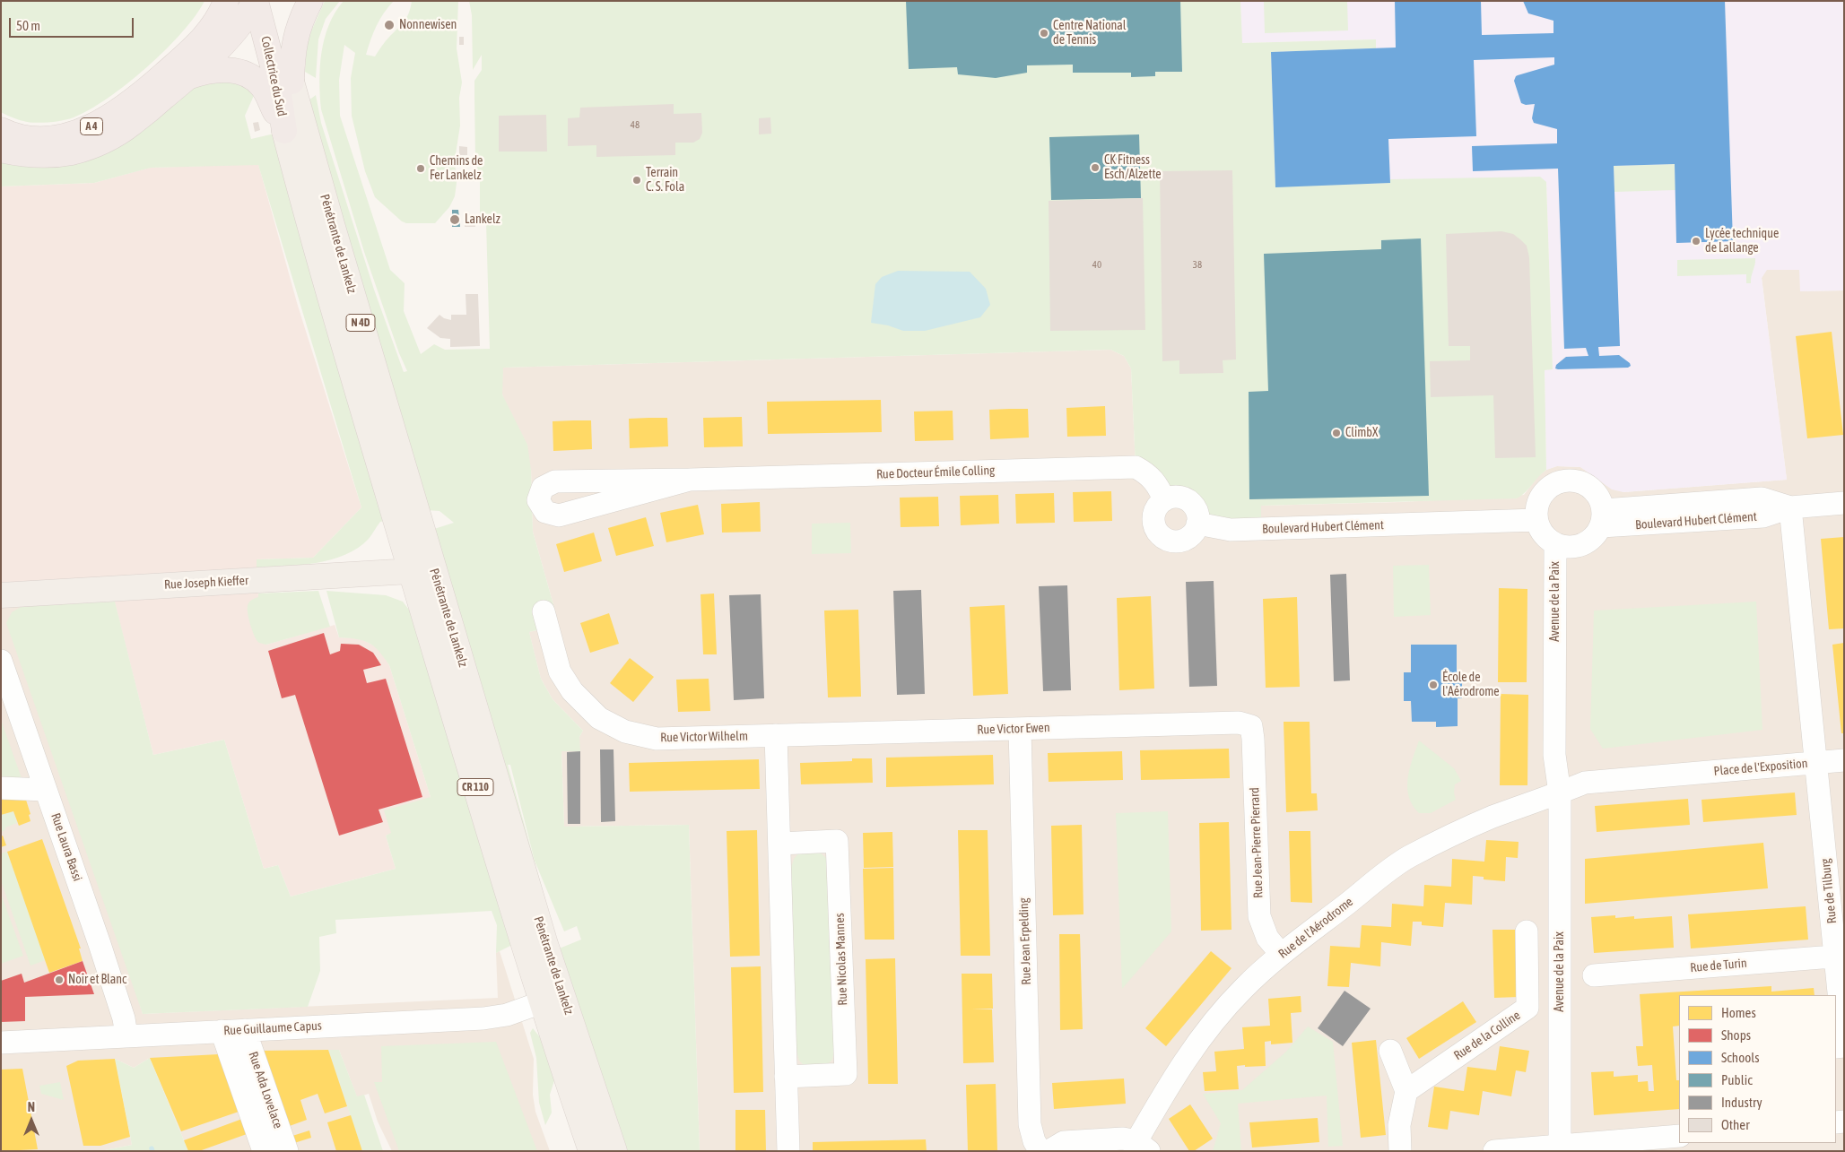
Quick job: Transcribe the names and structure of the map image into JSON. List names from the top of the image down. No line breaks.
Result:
{"streets":{"highway":["Collectrice du Sud","A 4"],"main road":["Pénétrante de Lankelz","N 4D","Rue Joseph Kieffer","CR 110"],"street":["Rue Docteur Émile Colling","Boulevard Hubert Clément","Avenue de la Paix","Rue Victor Ewen","Rue Victor Wilhelm","Place de l'Exposition","Rue Jean-Pierre Pierrard","Rue Laura Bassi","Rue de Tilburg","Rue de l'Aérodrome","Rue Jean Erpelding","Rue Nicolas Mannes","Rue de Turin","Rue Guillaume Capus","Rue de la Colline","Rue Ada Lovelace"]},"crossings":[["Collectrice du Sud","A 4"],["Collectrice du Sud","Pénétrante de Lankelz"],["A 4","Pénétrante de Lankelz"],["Pénétrante de Lankelz","Rue Joseph Kieffer"],["Pénétrante de Lankelz","Rue Guillaume Capus"],["Rue Docteur Émile Colling","Boulevard Hubert Clément"],["Boulevard Hubert Clément","Avenue de la Paix"],["Boulevard Hubert Clément","Place de l'Exposition"],["Avenue de la Paix","Place de l'Exposition"],["Avenue de la Paix","Rue de l'Aérodrome"],["Rue Victor Ewen","Rue Victor Wilhelm"],["Rue Victor Ewen","Rue Jean-Pierre Pierrard"],["Rue Victor Ewen","Rue Jean Erpelding"],["Place de l'Exposition","Rue de Tilburg"],["Place de l'Exposition","Rue de l'Aérodrome"],["Rue Jean-Pierre Pierrard","Rue de l'Aérodrome"],["Rue Laura Bassi","Rue Guillaume Capus"],["Rue de Tilburg","Rue de Turin"],["Rue Guillaume Capus","Rue Ada Lovelace"]],"places":["Nonnewisen","Centre National de Tennis","CK Fitness Esch/Alzette","Chemins de Fer Lankelz","Terrain C. S. Fola","Lankelz","Lycée technique de Lallange","ClimbX","École de l'Aérodrome","Noir et Blanc"],"house_numbers":["48","40","38"],"legend":["Homes","Shops","Schools","Public","Industry","Other"],"scale_bar":"50 m","north":"top"}
